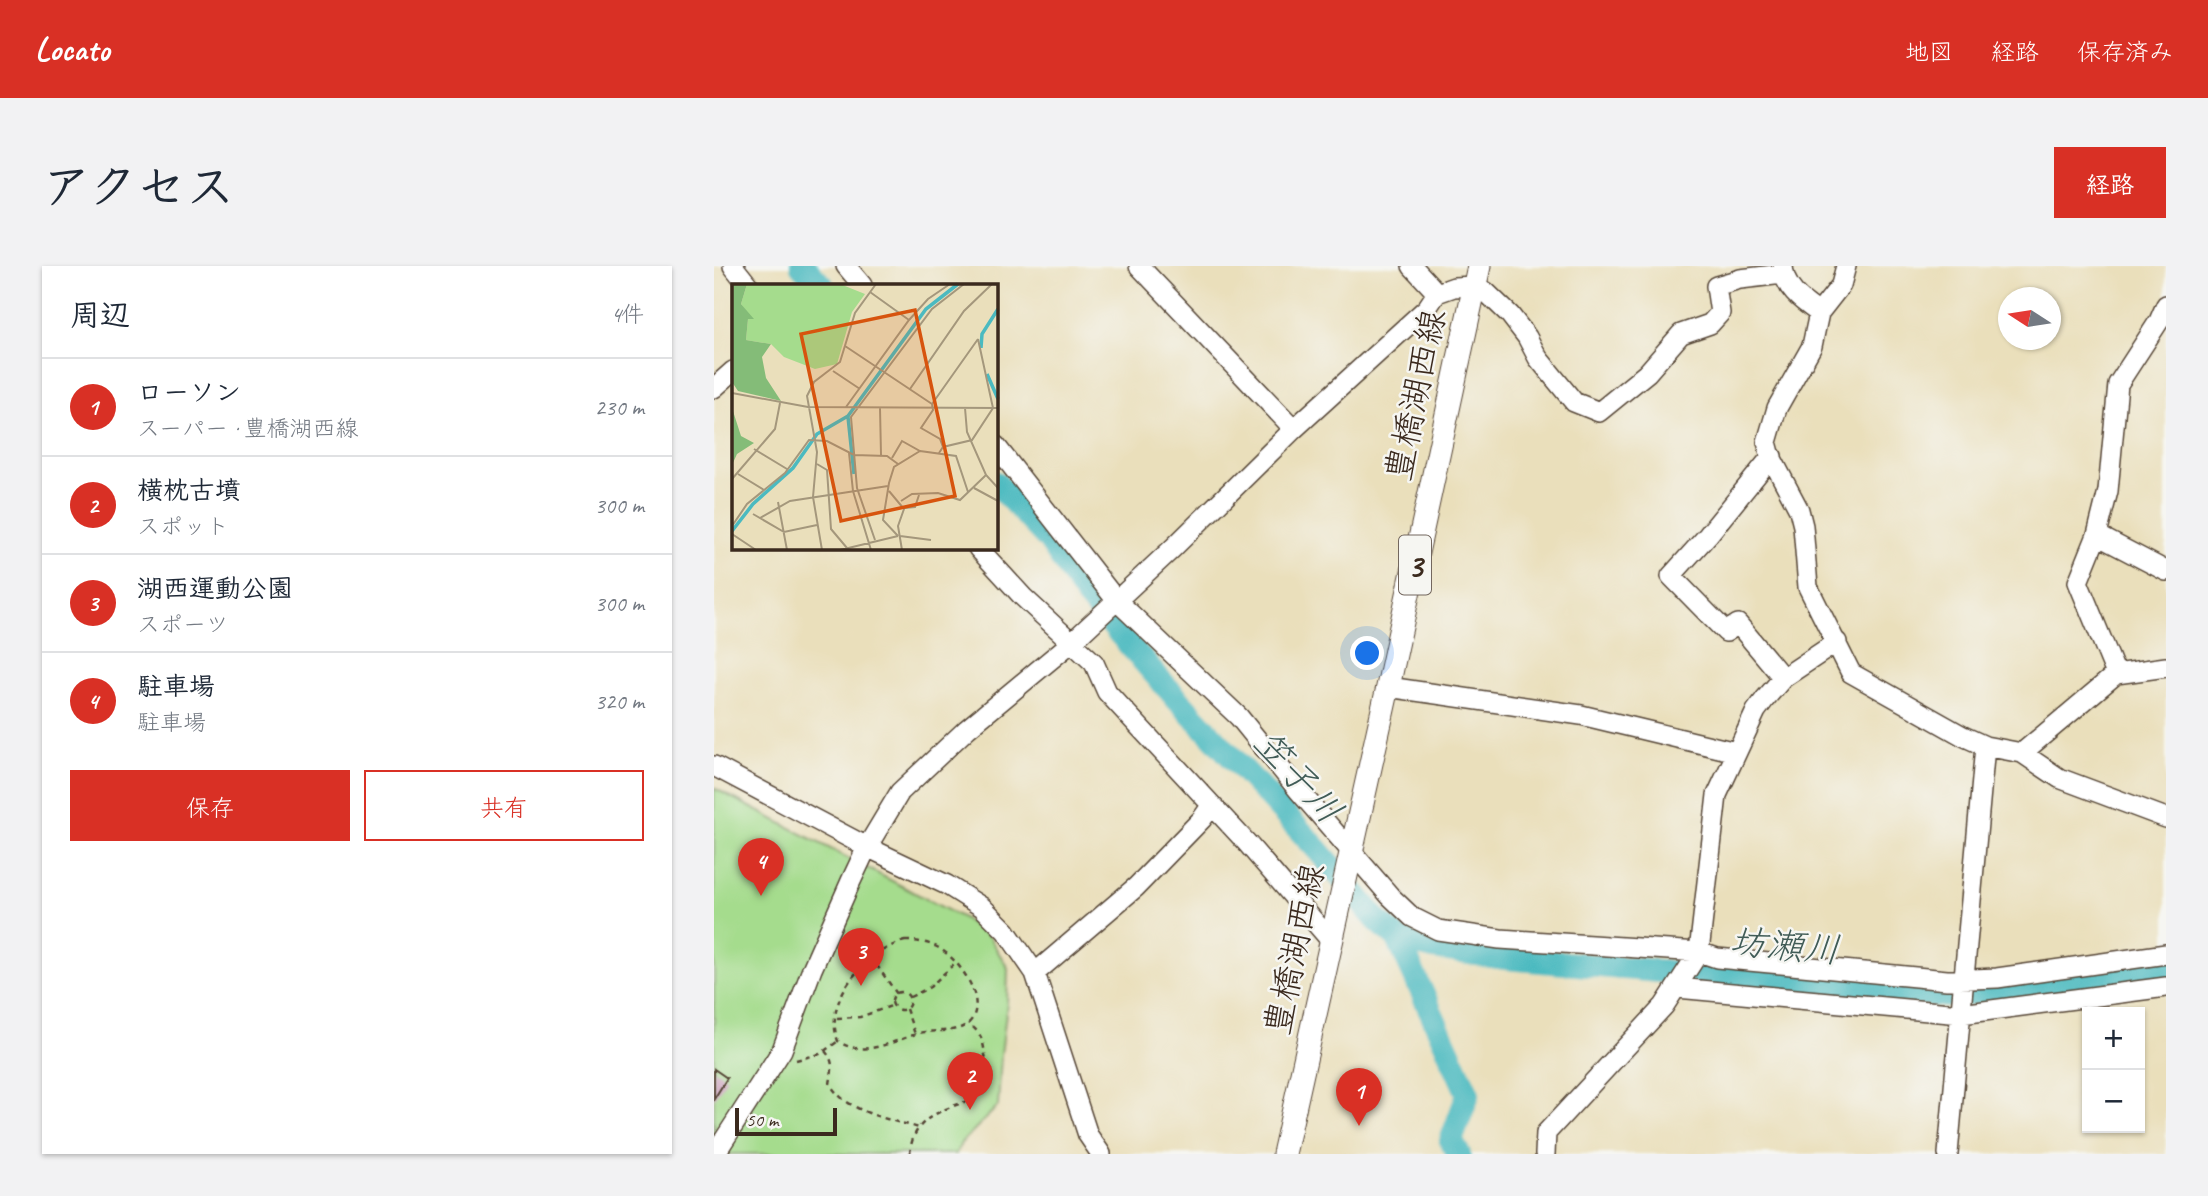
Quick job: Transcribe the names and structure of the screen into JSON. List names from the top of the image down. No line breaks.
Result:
{"streets":{"main road":["豊橋湖西線","3"]},"water":["笠子川","坊瀬川"],"scale_bar":"50 m","north":"left","page":{"header":"Locato","nav":["地図","経路","保存済み"],"title":"アクセス","buttons":["経路",["保存","共有"]],"heading":["周辺","4件"],"list":[{"mark":"1","name":"ローソン","note":"スーパー · 豊橋湖西線","value":"230 m"},{"mark":"2","name":"横枕古墳","note":"スポット","value":"300 m"},{"mark":"3","name":"湖西運動公園","note":"スポーツ","value":"300 m"},{"mark":"4","name":"駐車場","note":"駐車場","value":"320 m"}],"pins":["4","3","2","1"],"map_buttons":["+","−"],"scale":"50 m"}}
